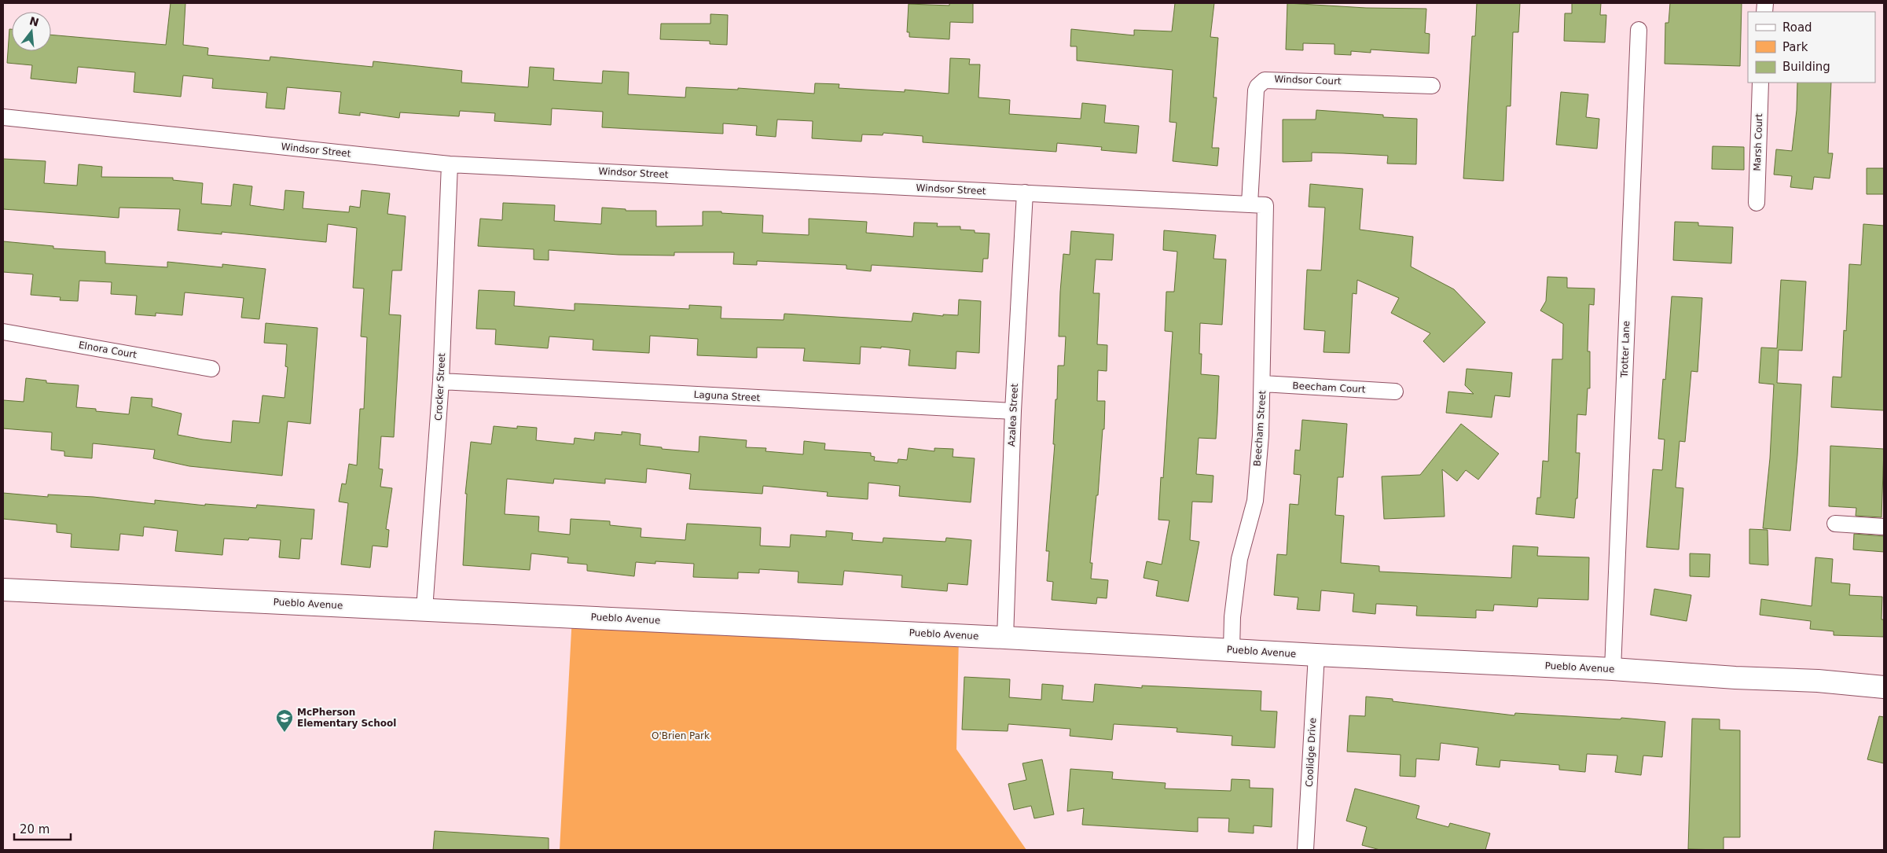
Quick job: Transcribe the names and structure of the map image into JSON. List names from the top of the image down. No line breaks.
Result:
{"streets":{"street":["Windsor Court","Marsh Court","Windsor Street","Trotter Lane","Elnora Court","Crocker Street","Beecham Court","Laguna Street","Azalea Street","Beecham Street","Pueblo Avenue","Coolidge Drive"]},"crossings":[["Windsor Court","Windsor Street"],["Windsor Street","Crocker Street"],["Windsor Street","Azalea Street"],["Windsor Street","Beecham Street"],["Trotter Lane","Pueblo Avenue"],["Crocker Street","Laguna Street"],["Crocker Street","Pueblo Avenue"],["Beecham Court","Beecham Street"],["Laguna Street","Azalea Street"],["Azalea Street","Pueblo Avenue"],["Beecham Street","Pueblo Avenue"],["Pueblo Avenue","Coolidge Drive"]],"parks":["O'Brien Park"],"places":{"school or university":["McPherson Elementary School"]},"legend":["Road","Park","Building"],"scale_bar":"20 m","north":"top"}
